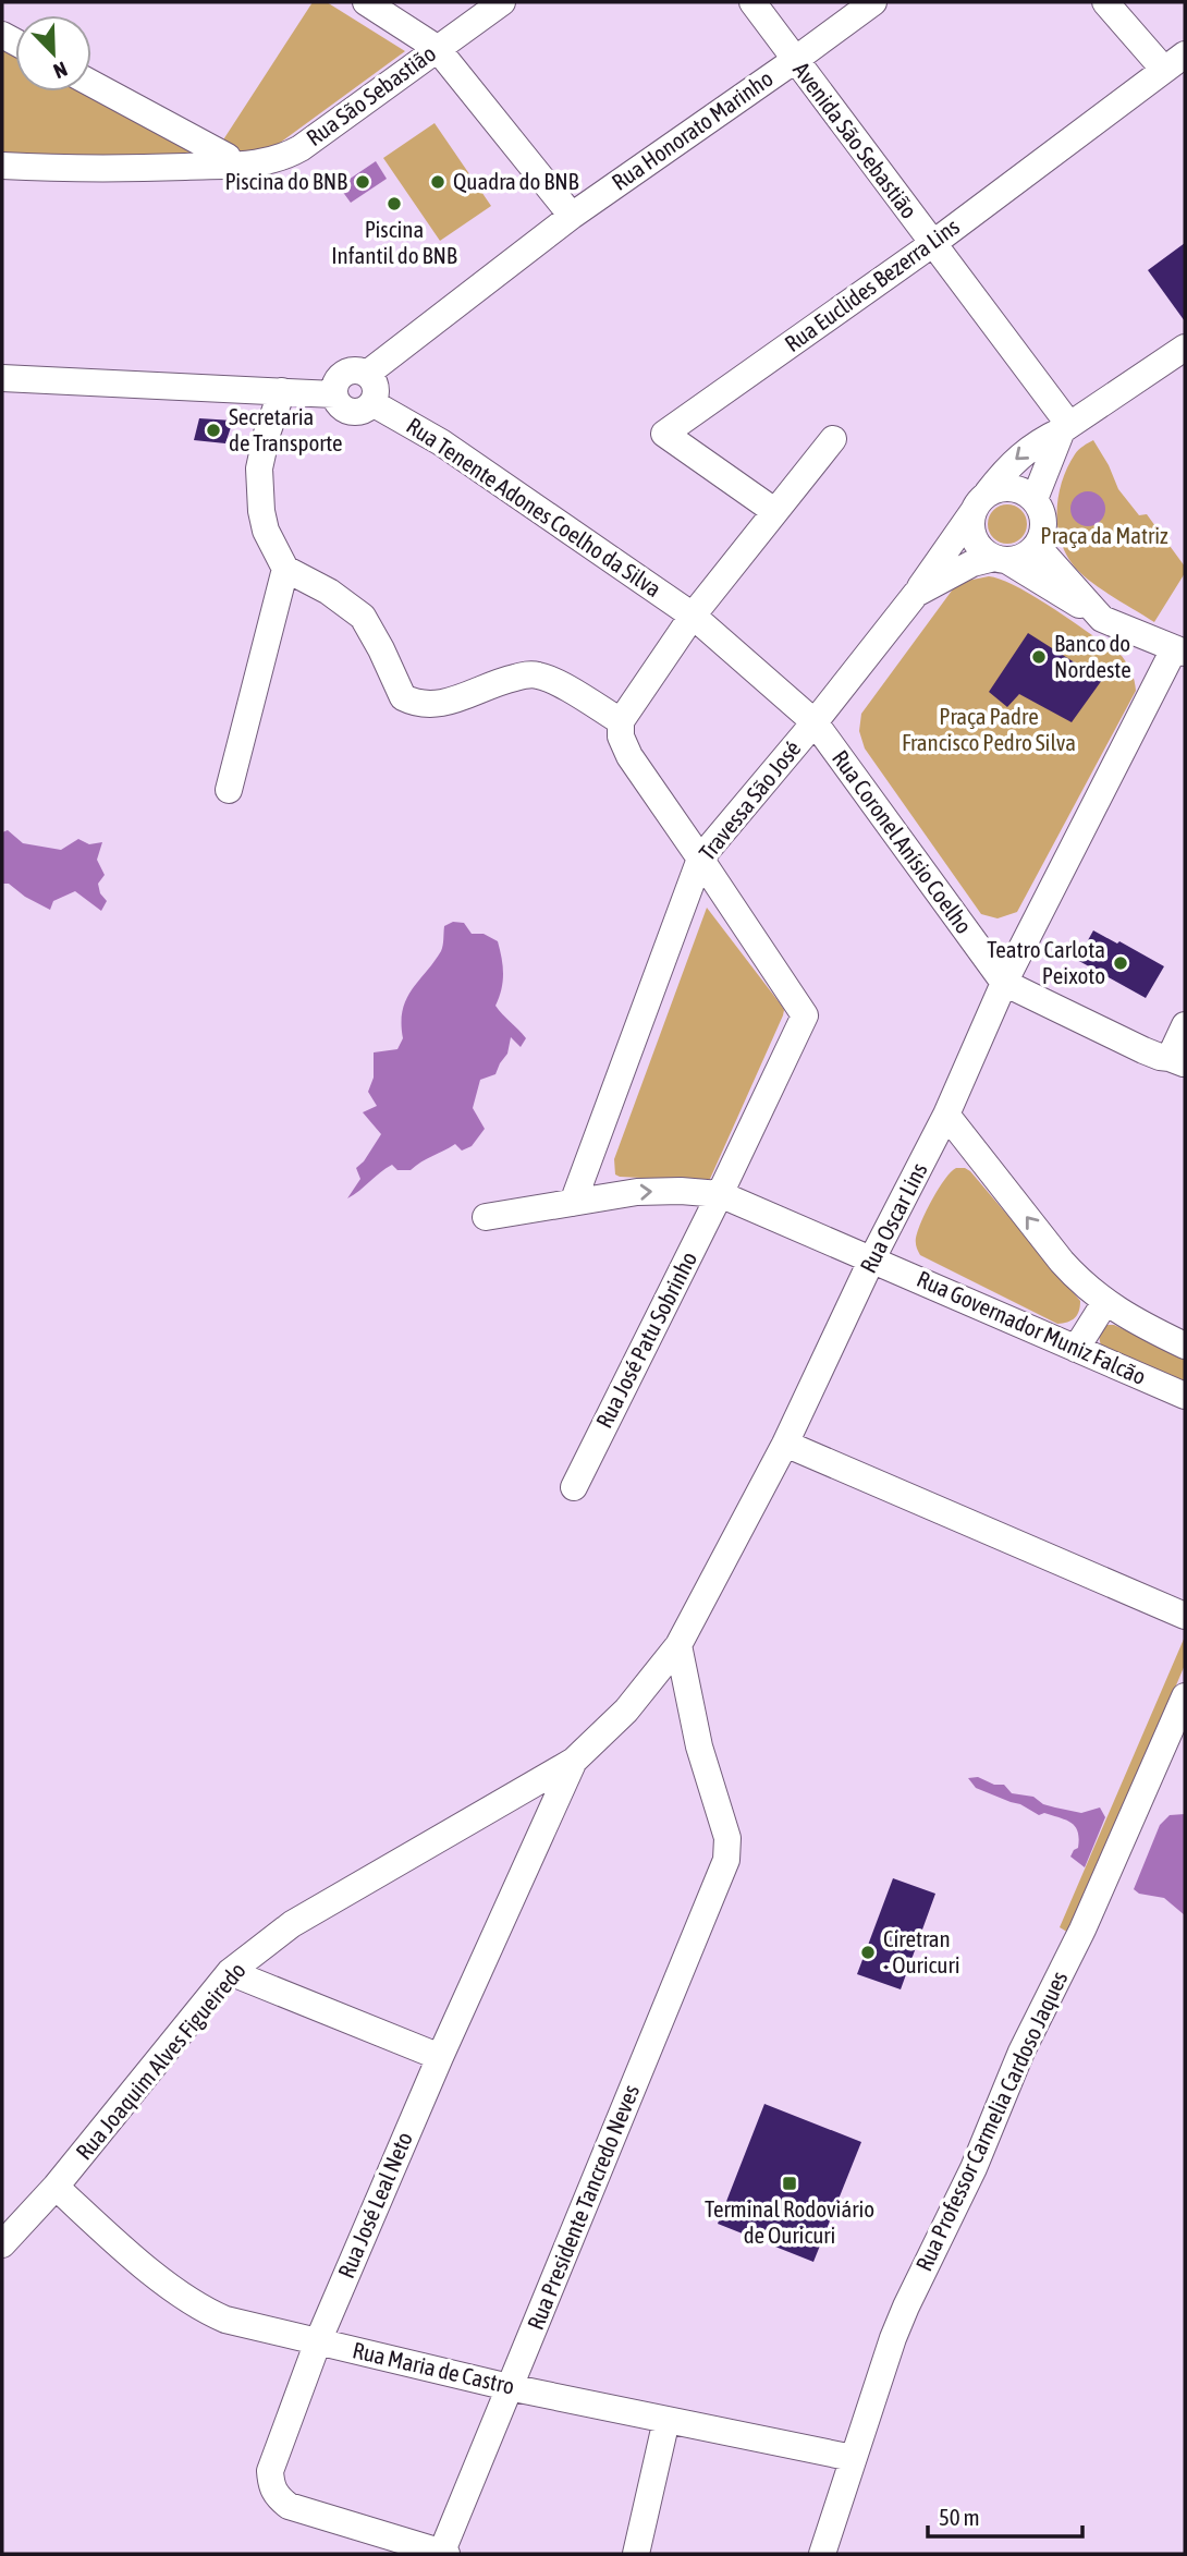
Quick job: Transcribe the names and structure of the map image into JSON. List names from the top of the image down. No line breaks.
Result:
{"streets":{"street":["Rua São Sebastião","Rua Honorato Marinho","Avenida São Sebastião","Rua Euclides Bezerra Lins","Rua Tenente Adones Coelho da Silva","Travessa São José","Rua Coronel Anísio Coelho","Rua Oscar Lins","Rua Governador Muniz Falcão","Rua José Patu Sobrinho","Rua Joaquim Alves Figueiredo","Rua Professor Carmelia Cardoso Jaques","Rua José Leal Neto","Rua Presidente Tancredo Neves","Rua Maria de Castro"]},"crossings":[["Rua Honorato Marinho","Avenida São Sebastião"],["Rua Honorato Marinho","Rua Tenente Adones Coelho da Silva"],["Avenida São Sebastião","Rua Euclides Bezerra Lins"],["Rua Tenente Adones Coelho da Silva","Rua Coronel Anísio Coelho"],["Travessa São José","Rua Coronel Anísio Coelho"],["Travessa São José","Rua Governador Muniz Falcão"],["Travessa São José","Rua José Patu Sobrinho"],["Rua Coronel Anísio Coelho","Rua Oscar Lins"],["Rua Oscar Lins","Rua Governador Muniz Falcão"],["Rua Oscar Lins","Rua Joaquim Alves Figueiredo"],["Rua Oscar Lins","Rua José Leal Neto"],["Rua Oscar Lins","Rua Presidente Tancredo Neves"],["Rua Governador Muniz Falcão","Rua José Patu Sobrinho"],["Rua Joaquim Alves Figueiredo","Rua José Leal Neto"],["Rua Joaquim Alves Figueiredo","Rua Maria de Castro"],["Rua Professor Carmelia Cardoso Jaques","Rua Maria de Castro"],["Rua José Leal Neto","Rua Presidente Tancredo Neves"],["Rua José Leal Neto","Rua Maria de Castro"],["Rua Presidente Tancredo Neves","Rua Maria de Castro"]],"parks":["Praça da Matriz","Praça Padre Francisco Pedro Silva"],"places":{"other":["Piscina do BNB","Quadra do BNB","Piscina Infantil do BNB","Secretaria de Transporte","Banco do Nordeste","Teatro Carlota Peixoto","Ciretran - Ouricuri"],"transit":["Terminal Rodoviário de Ouricuri"]},"scale_bar":"50 m","north":"bottom right"}
